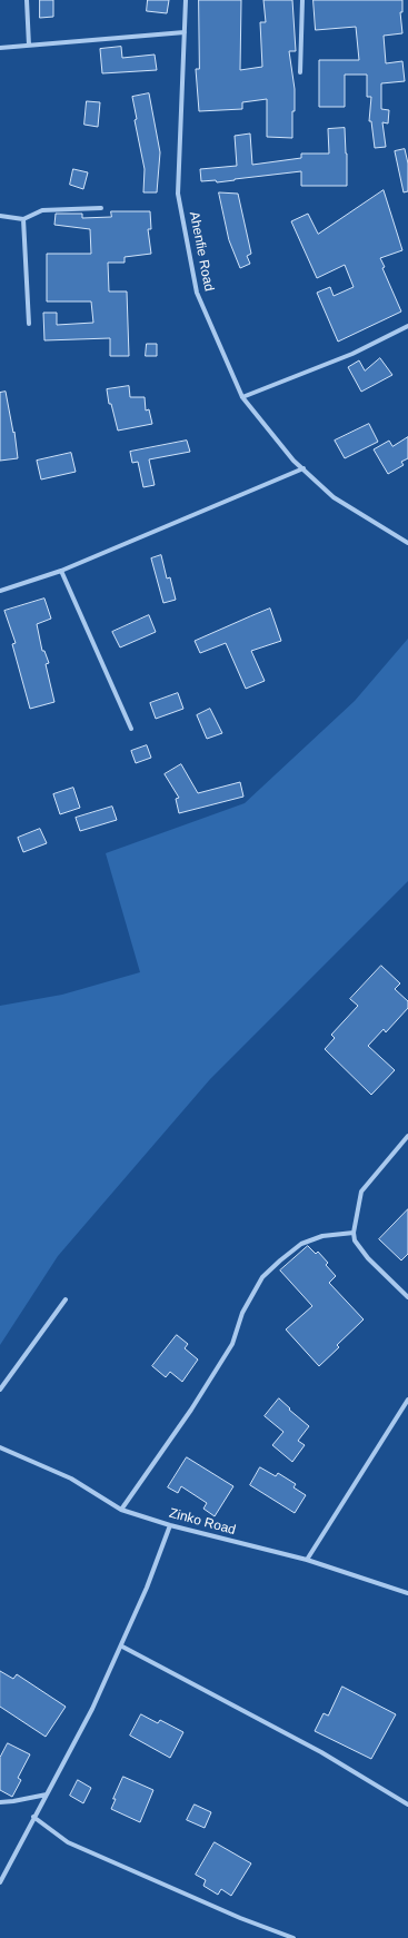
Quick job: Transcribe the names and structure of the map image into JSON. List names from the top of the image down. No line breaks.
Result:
{"streets":{"street":["Ahenfie Road","Zinko Road"]}}
